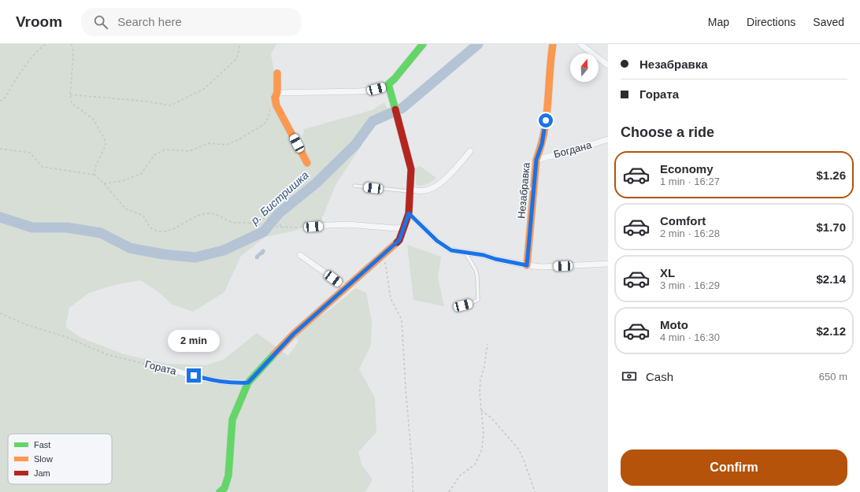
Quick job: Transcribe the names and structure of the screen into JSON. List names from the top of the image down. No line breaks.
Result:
{"streets":{"street":["Богдана","Незабравка","Гората"]},"crossings":[["Богдана","Незабравка"]],"water":["р. Бистришка"],"legend":["Fast","Slow","Jam"],"north":"top","page":{"header":"Vroom","search":"Search here","nav":["Map","Directions","Saved"],"banner":["Незабравка","Гората"],"heading":"Choose a ride","list":[{"name":"Economy","note":"1 min · 16:27","value":"$1.26"},{"name":"Comfort","note":"2 min · 16:28","value":"$1.70"},{"name":"XL","note":"3 min · 16:29","value":"$2.14"},{"name":"Moto","note":"4 min · 16:30","value":"$2.12"}],"bubble":"2 min","pay":["Cash","650 m"],"buttons":"Confirm"}}
